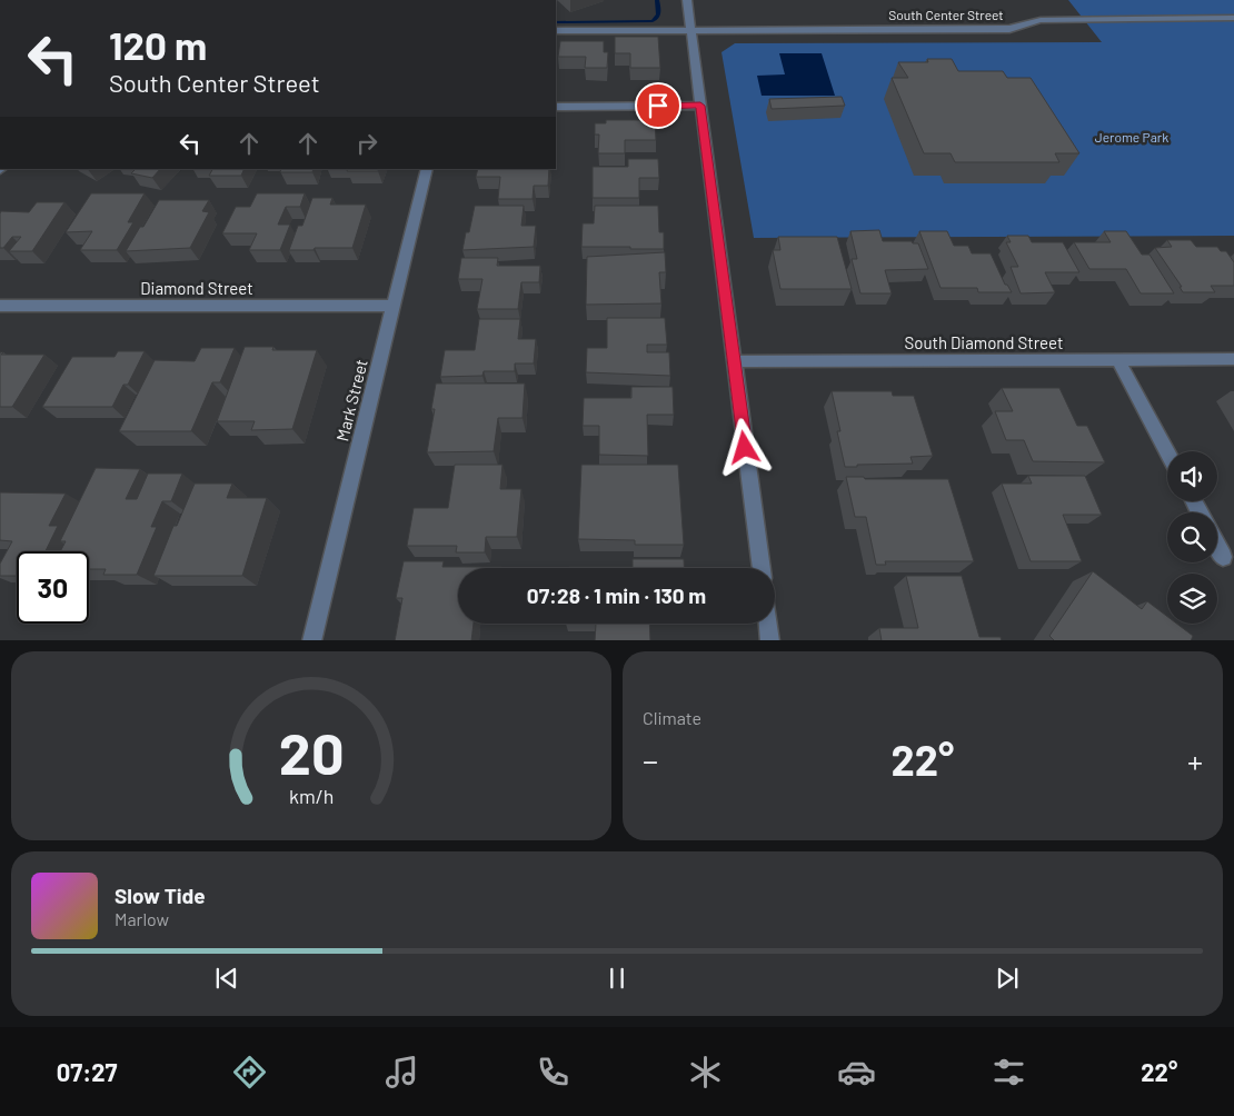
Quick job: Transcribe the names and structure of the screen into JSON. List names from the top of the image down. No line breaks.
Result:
{"streets":{"street":["South Center Street","Diamond Street","South Diamond Street","Mark Street"]},"crossings":[["Diamond Street","Mark Street"]],"parks":["Jerome Park"],"page":{"turn":["120 m","South Center Street"],"limit":"30","trip":"07:28 · 1 min · 130 m","tile":"Climate","heat":["−","22°","+"],"song":["Slow Tide","Marlow"],"tabs":["07:27","22°"],"gauge":["20","km/h"]}}
